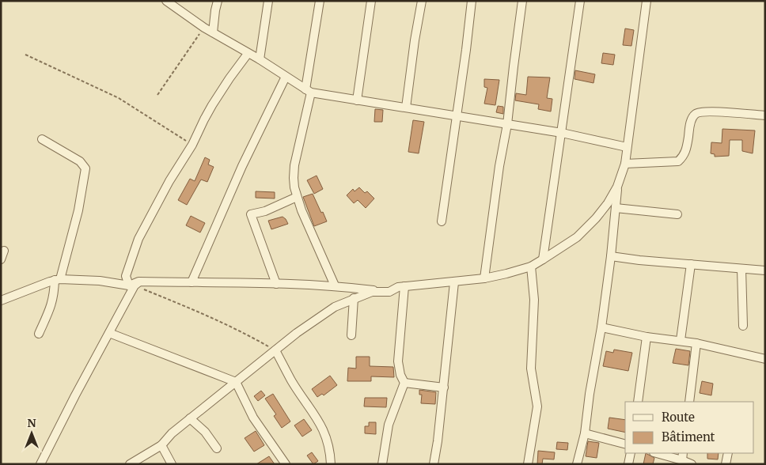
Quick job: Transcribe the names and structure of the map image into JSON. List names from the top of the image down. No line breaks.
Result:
{"legend":["Route","Bâtiment"],"north":"top"}
